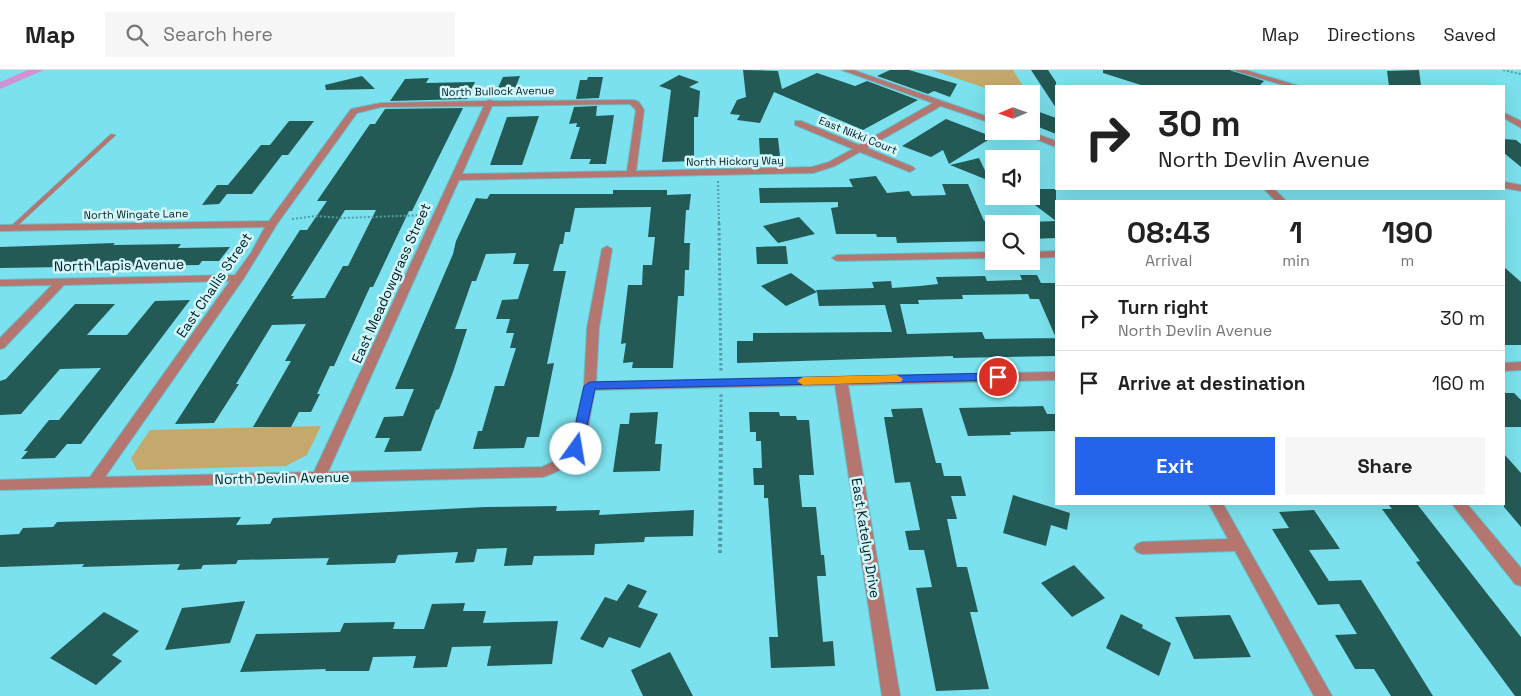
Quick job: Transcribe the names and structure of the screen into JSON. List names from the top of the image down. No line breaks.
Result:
{"streets":{"street":["North Bullock Avenue","East Nikki Court","North Hickory Way","North Wingate Lane","North Lapis Avenue","East Meadowgrass Street","East Challis Street","North Devlin Avenue","East Katelyn Drive"]},"crossings":[["North Bullock Avenue","North Hickory Way"],["North Bullock Avenue","East Meadowgrass Street"],["North Bullock Avenue","East Challis Street"],["East Nikki Court","North Hickory Way"],["North Hickory Way","East Meadowgrass Street"],["North Wingate Lane","East Challis Street"],["North Lapis Avenue","East Challis Street"],["East Meadowgrass Street","North Devlin Avenue"],["East Challis Street","North Devlin Avenue"]],"north":"left","page":{"header":"Map","search":"Search here","nav":["Map","Directions","Saved"],"turn":["30 m","North Devlin Avenue"],"eta":["08:43","Arrival","1","min","190","m"],"list":[{"name":"Turn right","note":"North Devlin Avenue","value":"30 m"},{"name":"Arrive at destination","value":"160 m"}],"buttons":["Exit","Share"]}}
